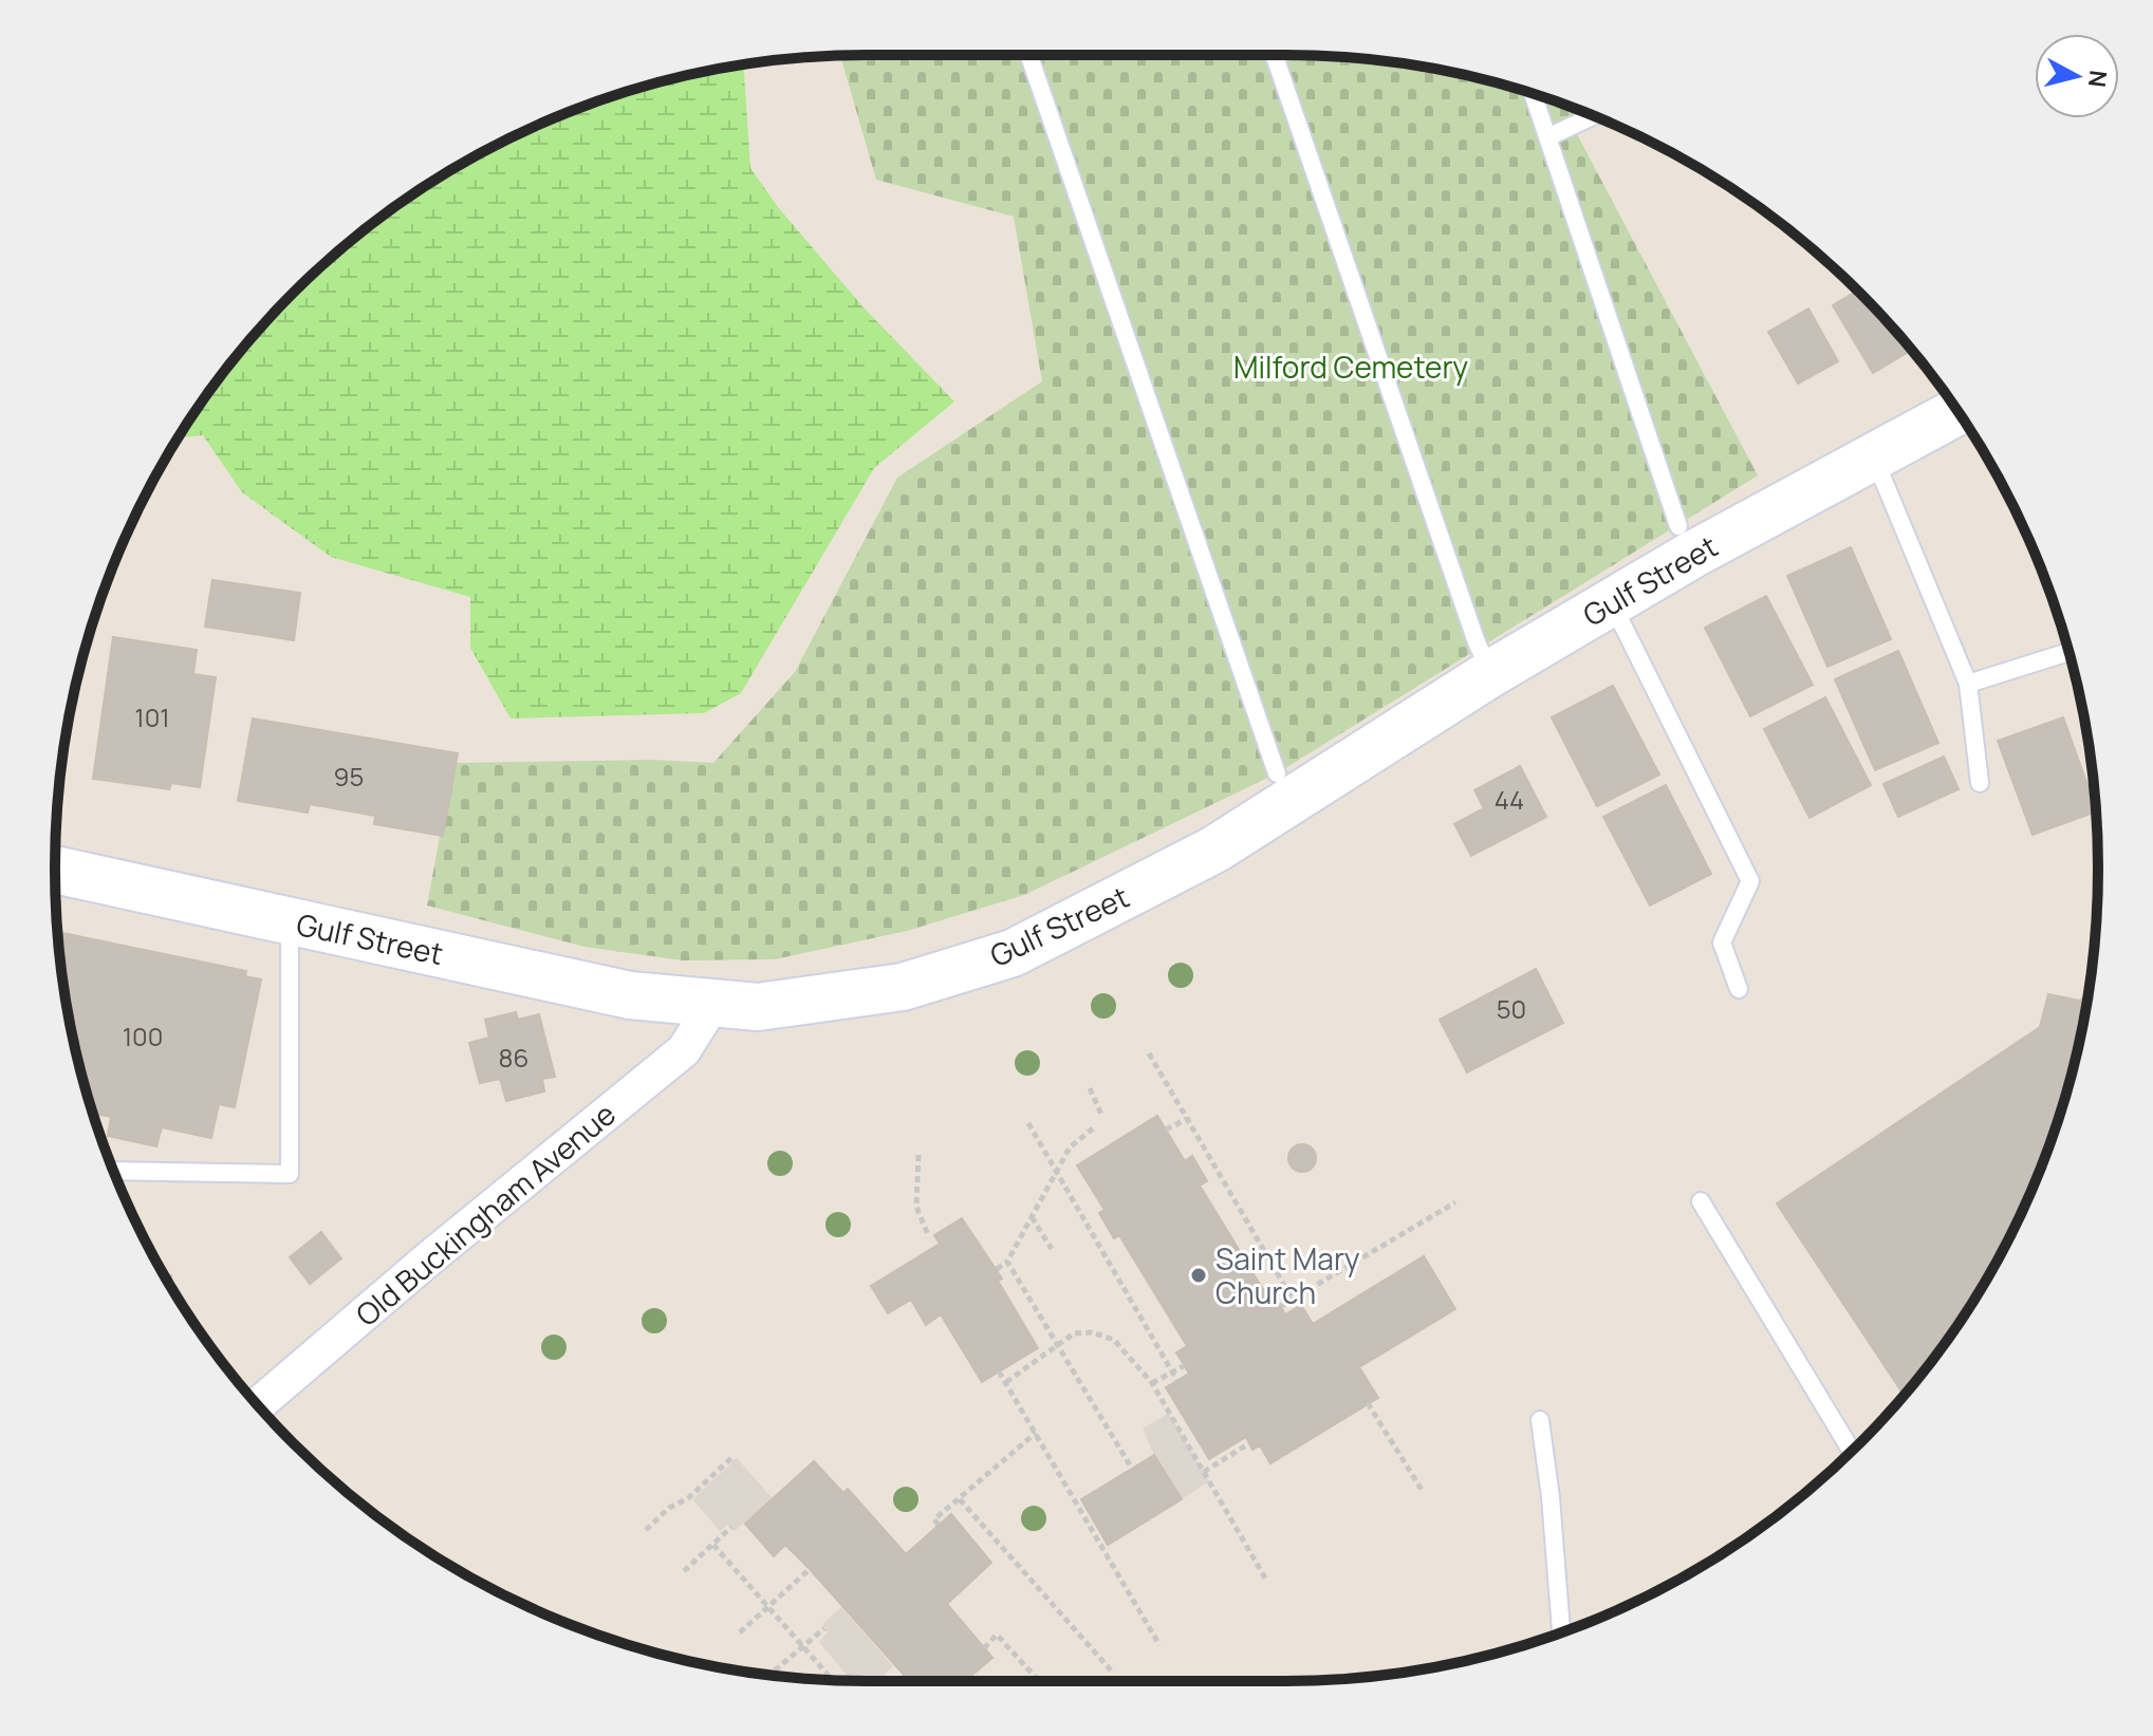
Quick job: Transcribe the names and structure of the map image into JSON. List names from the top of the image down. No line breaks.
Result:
{"streets":{"street":["Gulf Street","Old Buckingham Avenue"]},"crossings":[["Gulf Street","Old Buckingham Avenue"]],"parks":["Milford Cemetery"],"places":["Saint Mary Church"],"house_numbers":["101","95","44","50","100","86"],"north":"right"}
